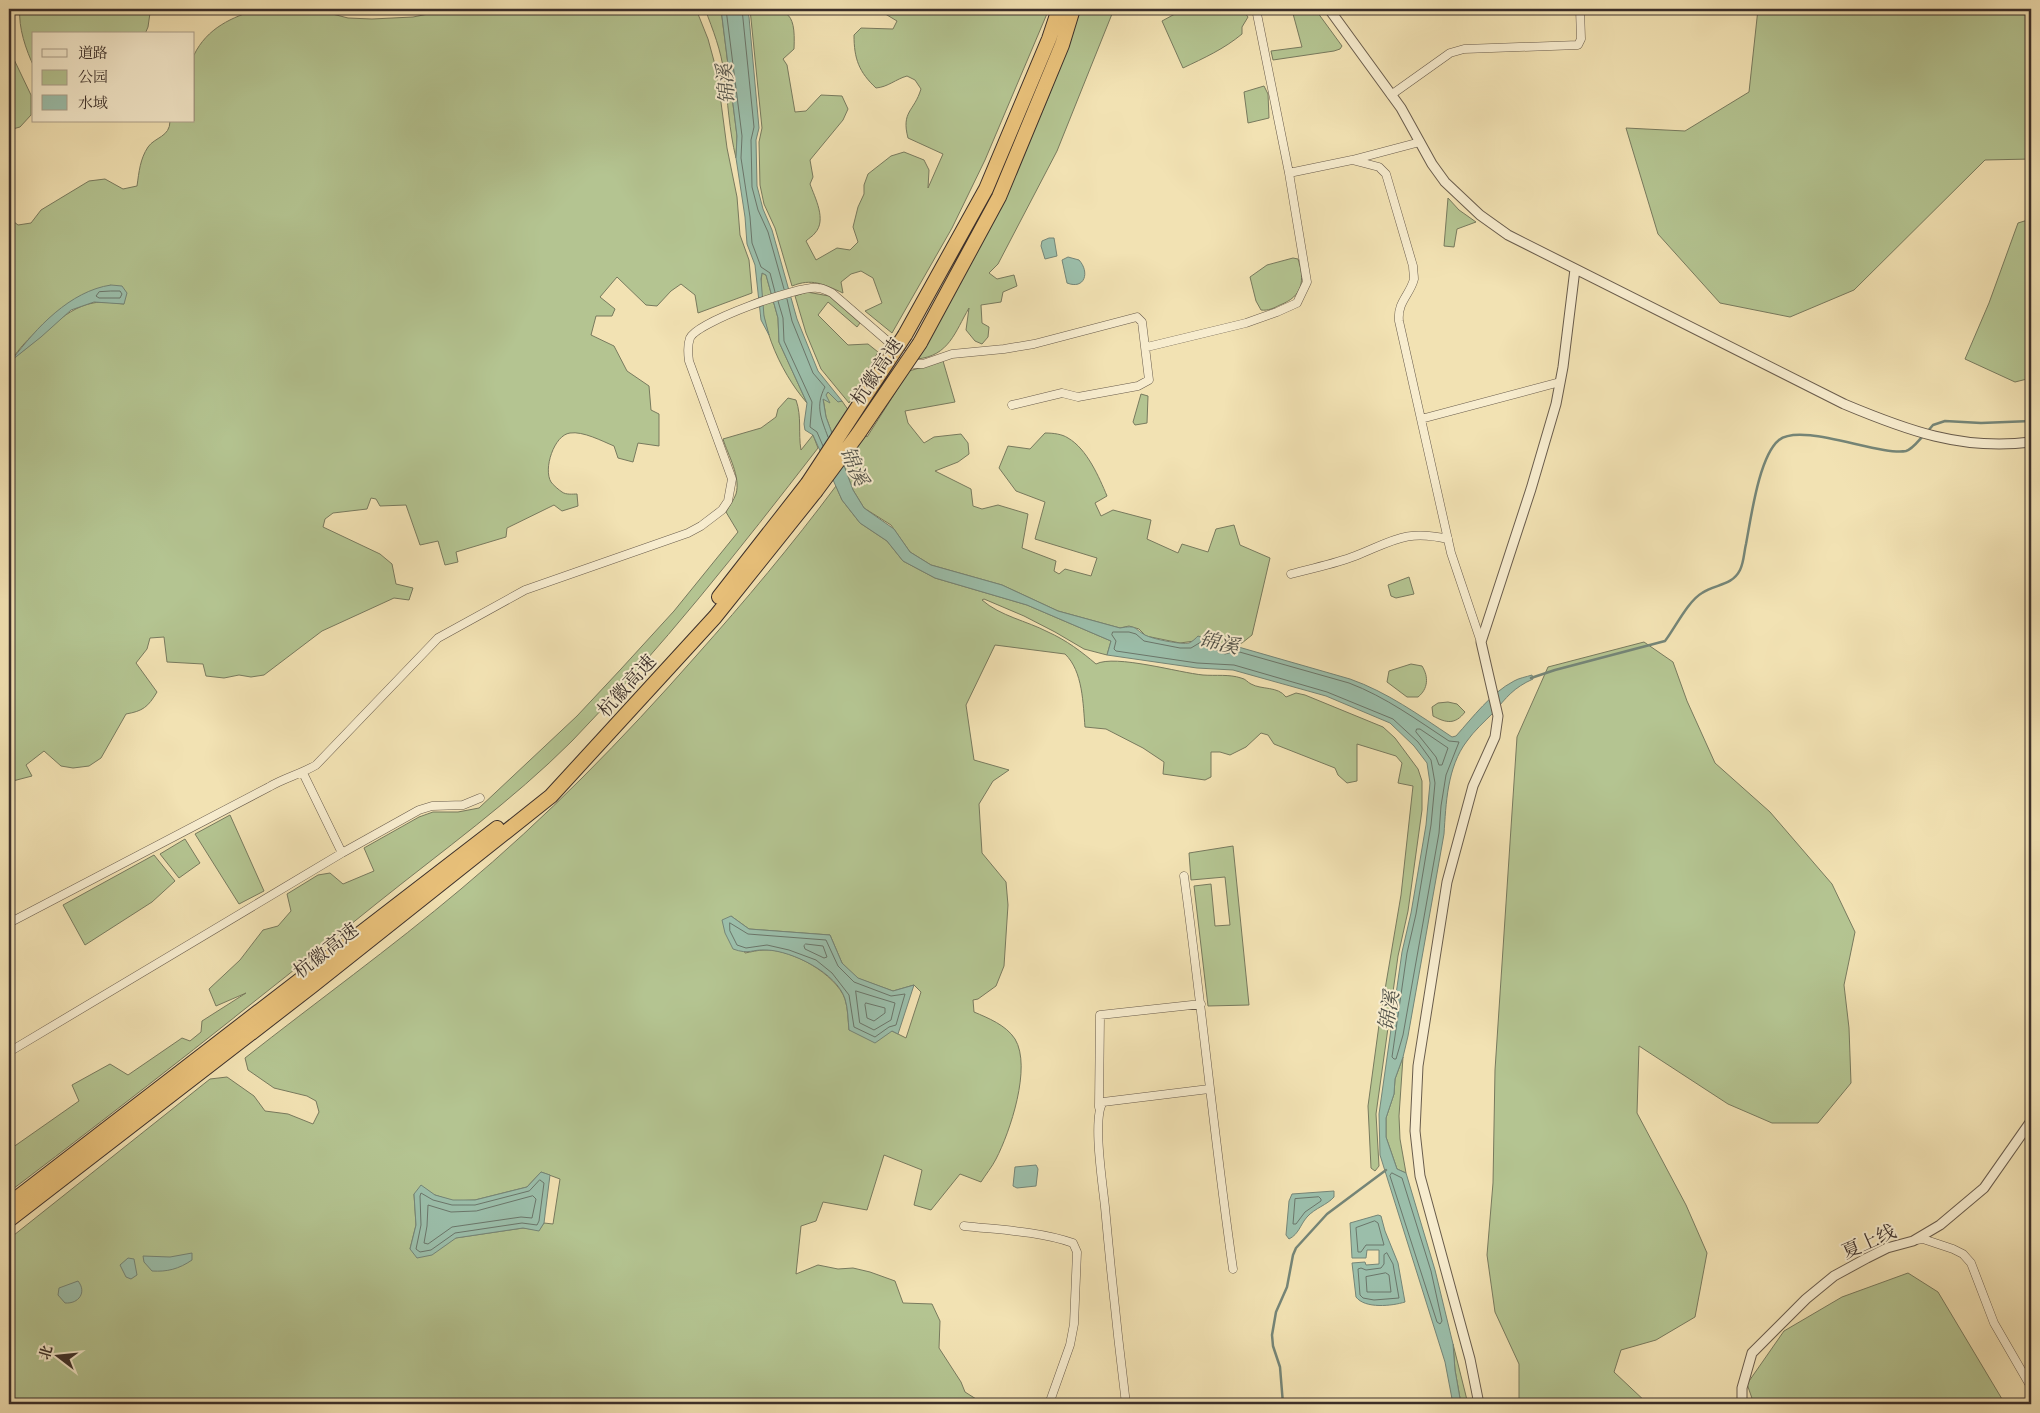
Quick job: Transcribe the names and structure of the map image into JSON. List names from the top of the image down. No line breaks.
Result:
{"streets":{"highway":["杭徽高速"],"street":["夏上线"]},"water":["锦溪"],"legend":["道路","公园","水域"],"north":"left"}
